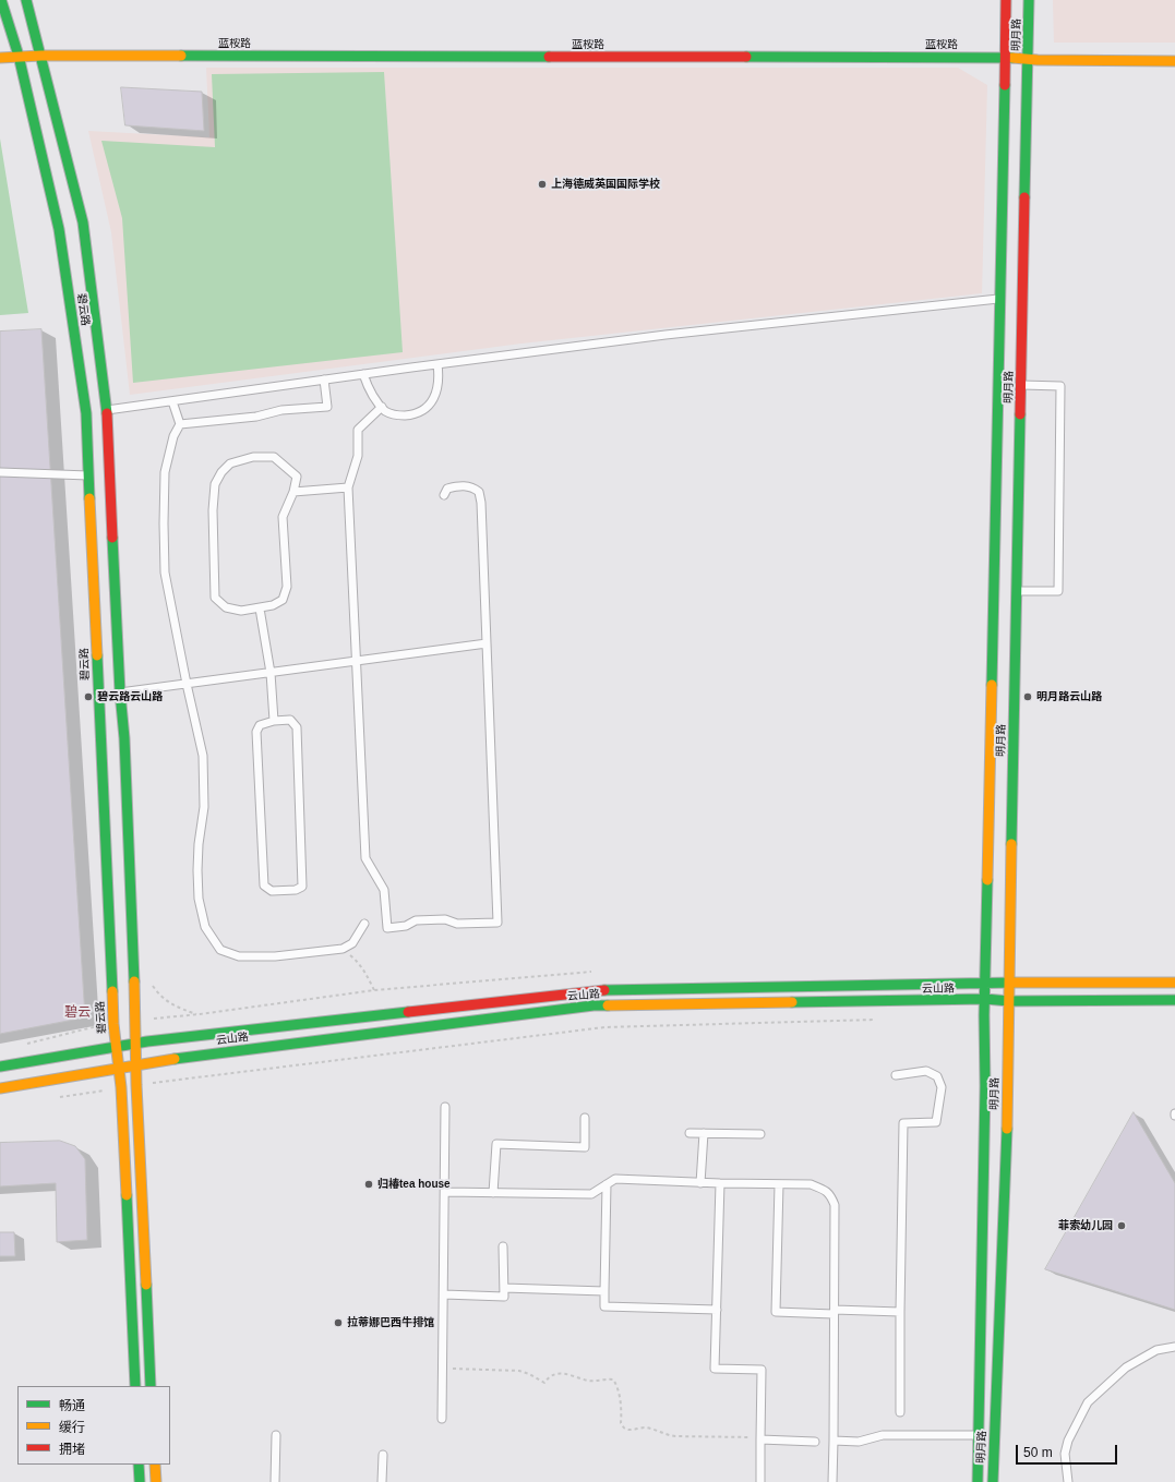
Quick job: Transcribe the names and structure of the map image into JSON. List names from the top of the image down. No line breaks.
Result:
{"streets":{"street":["明月路","蓝桉路","碧云路","云山路"]},"crossings":[["明月路","蓝桉路"],["明月路","云山路"],["蓝桉路","碧云路"],["碧云路","云山路"]],"districts":["碧云"],"places":["上海德威英国国际学校","碧云路云山路","明月路云山路","归椿tea house","菲索幼儿园","拉蒂娜巴西牛排馆"],"legend":["畅通","缓行","拥堵"],"scale_bar":"50 m"}
